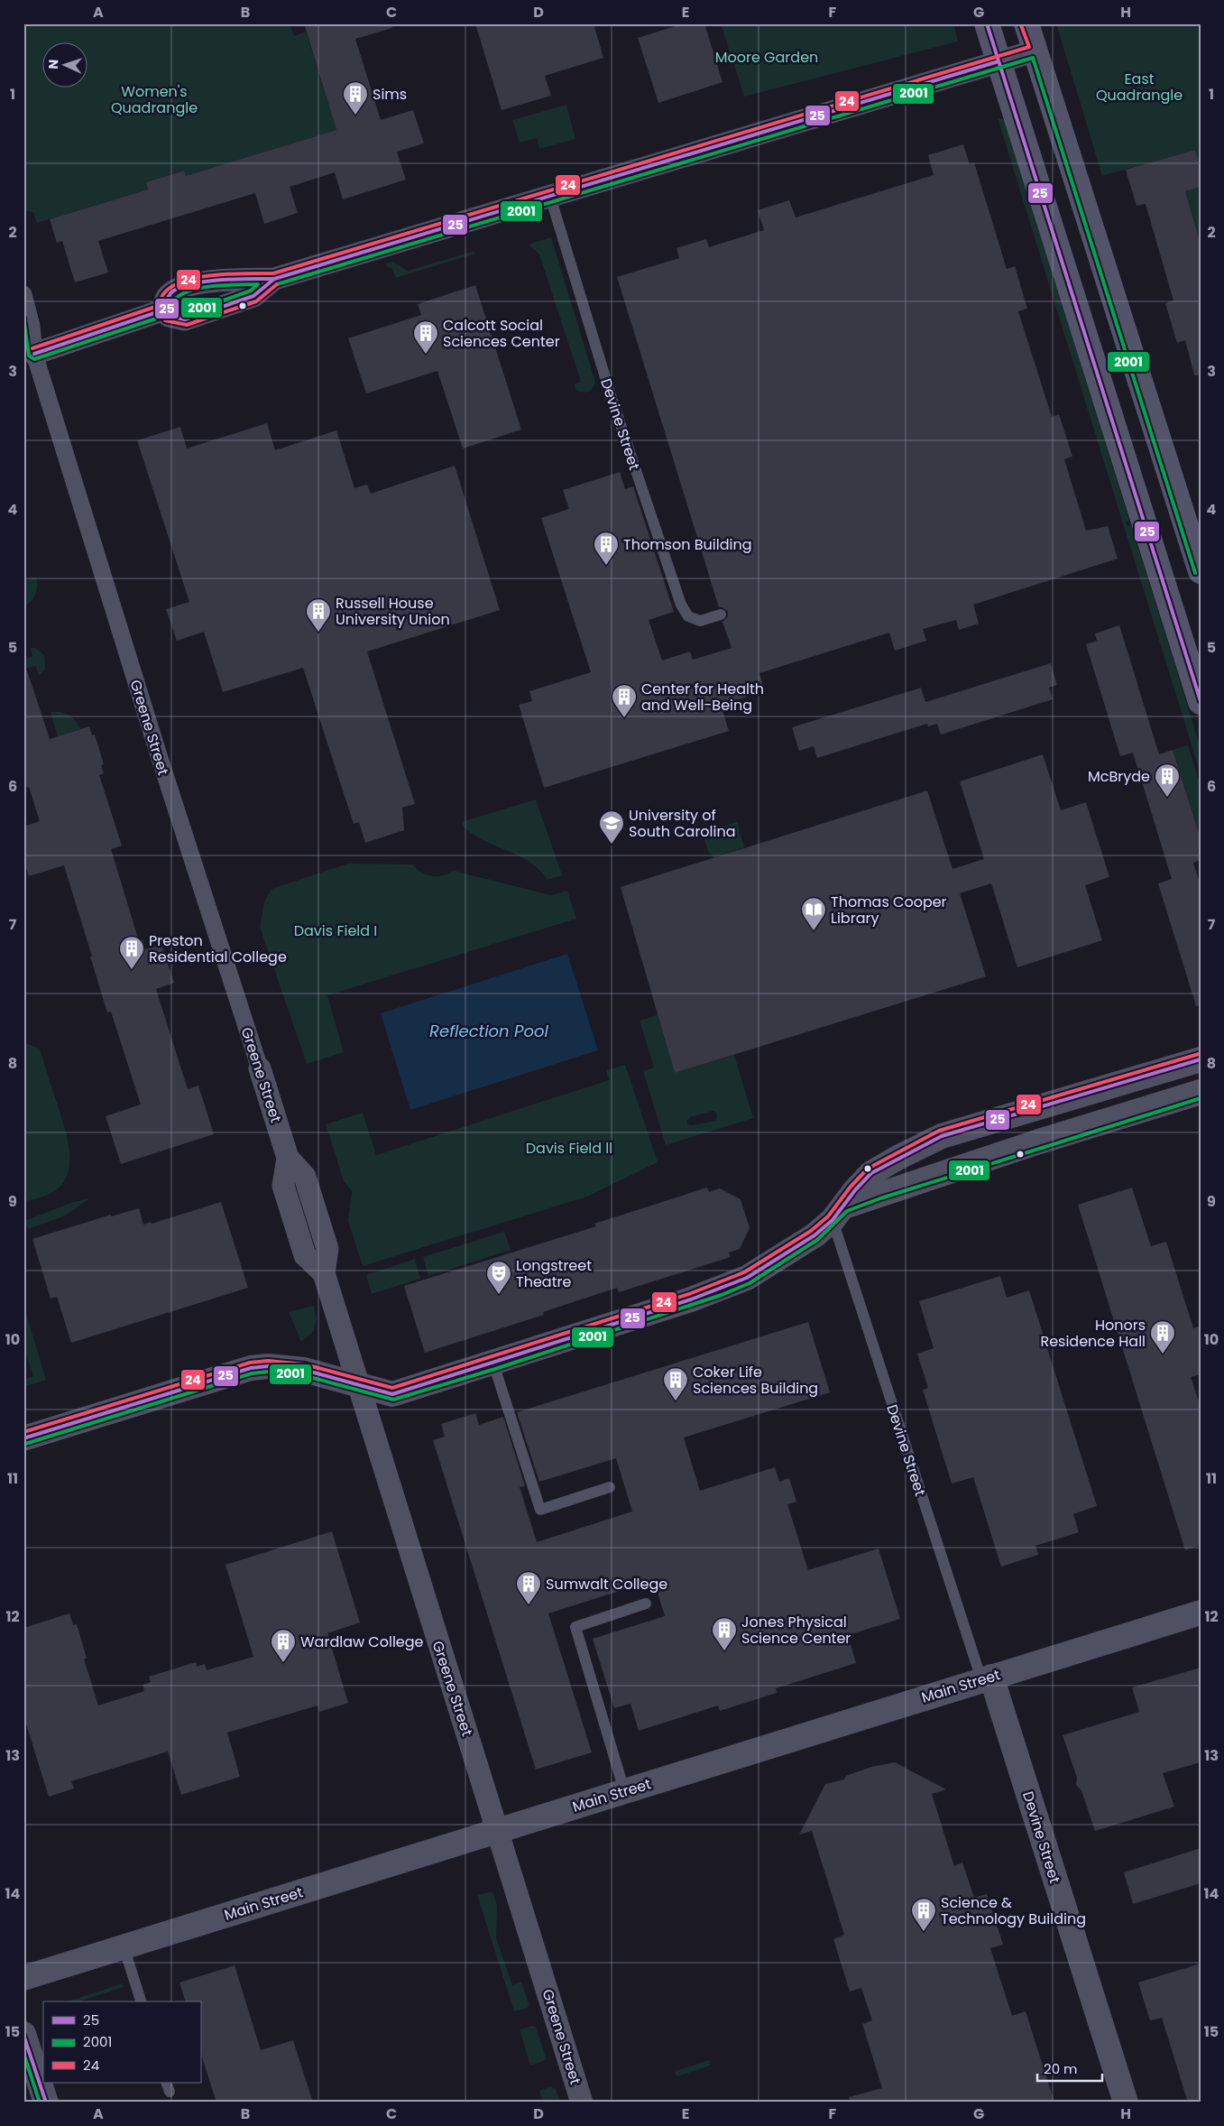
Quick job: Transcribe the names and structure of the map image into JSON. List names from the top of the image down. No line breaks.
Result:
{"streets":{"street":["Devine Street","Greene Street","Main Street"]},"crossings":[["Devine Street","Main Street"],["Greene Street","Main Street"]],"water":["Reflection Pool"],"parks":["Moore Garden","East Quadrangle","Women's Quadrangle","Davis Field I","Davis Field ll"],"places":{"building":["Sims","Calcott Social Sciences Center","Thomson Building","Russell House University Union","Center for Health and Well-Being","McBryde","Preston Residential College","Honors Residence Hall","Coker Life Sciences Building","Sumwalt College","Jones Physical Science Center","Wardlaw College","Science & Technology Building"],"school or university":["University of South Carolina"],"library":["Thomas Cooper Library"],"theatre":["Longstreet Theatre"]},"lines":["transit line 25","transit line 24","transit line 2001"],"legend":["25","2001","24"],"scale_bar":"20 m","north":"left","grid":{"columns":["A","B","C","D","E","F","G","H"],"rows":["1","2","3","4","5","6","7","8","9","10","11","12","13","14","15"]}}
